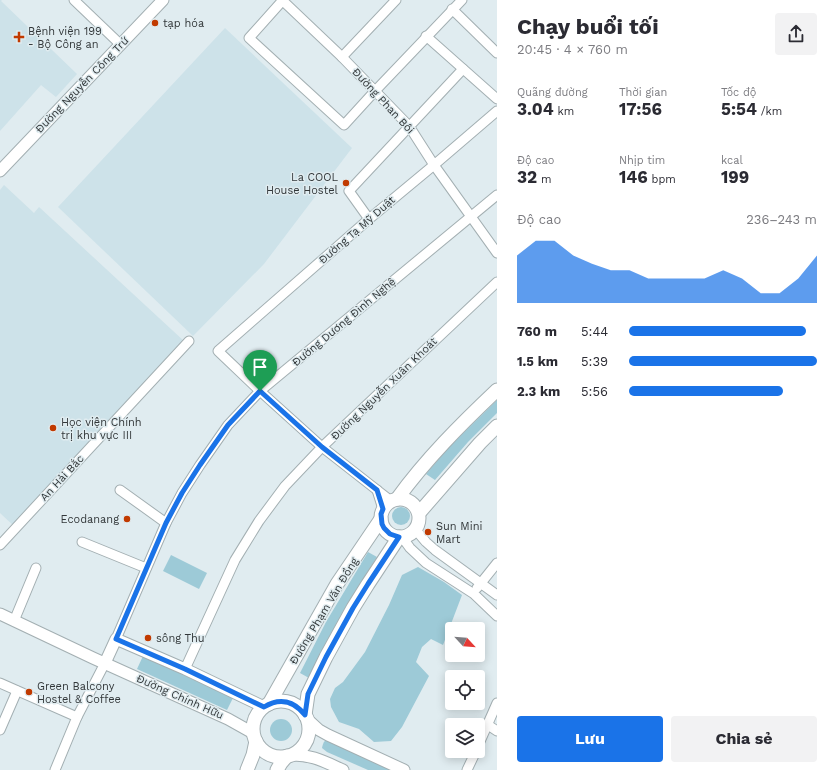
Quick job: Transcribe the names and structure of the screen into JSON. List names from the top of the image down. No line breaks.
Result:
{"streets":{"main road":["Đường Phạm Văn Đồng"],"street":["Đường Nguyễn Công Trứ","Đường Phan Bôi","Đường Tạ Mỹ Duật","Đường Dương Đình Nghệ","Đường Nguyễn Xuân Khoát","An Hải Bắc","Đường Chính Hữu"]},"crossings":[["Đường Phan Bôi","Đường Tạ Mỹ Duật"],["Đường Phan Bôi","Đường Dương Đình Nghệ"],["Đường Tạ Mỹ Duật","Đường Dương Đình Nghệ"],["Đường Phạm Văn Đồng","Đường Chính Hữu"]],"places":{"other":["tạp hóa","La COOL House Hostel","Học viện Chính trị khu vực III","Ecodanang","Sun Mini Mart","sông Thu","Green Balcony Hostel & Coffee"],"health":["Bệnh viện 199 - Bộ Công an"]},"north":"bottom right","page":{"heading":["Chạy buổi tối","20:45 · 4 × 760 m"],"stats":[["Quãng đường","3.04 km"],["Thời gian","17:56"],["Tốc độ","5:54 /km"],["Độ cao","32 m"],["Nhịp tim","146 bpm"],["kcal","199"]],"chart":["Độ cao","236–243 m"],"list":[{"name":"760 m","note":"5:44"},{"name":"1.5 km","note":"5:39"},{"name":"2.3 km","note":"5:56"}],"buttons":["Lưu","Chia sẻ"]}}
